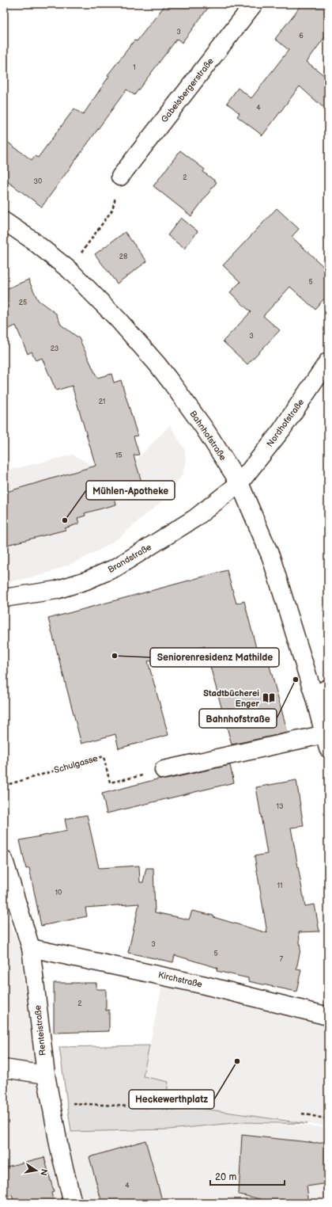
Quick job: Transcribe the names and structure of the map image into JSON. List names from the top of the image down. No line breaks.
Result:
{"streets":{"street":["Gabelsbergerstraße","Nordhofstraße","Bahnhofstraße","Brandstraße","Kirchstraße","Renteistraße"],"path":["Schulgasse"]},"crossings":[["Nordhofstraße","Bahnhofstraße"],["Nordhofstraße","Brandstraße"],["Bahnhofstraße","Brandstraße"],["Kirchstraße","Renteistraße"]],"places":{"other":["Mühlen-Apotheke","Seniorenresidenz Mathilde","Bahnhofstraße","Heckewerthplatz"],"library":["Stadtbücherei Enger"]},"house_numbers":["3","6","1","4","2","30","28","5","25","3","23","21","15","13","11","10","3","5","7","2","4"],"scale_bar":"20 m","north":"right"}
